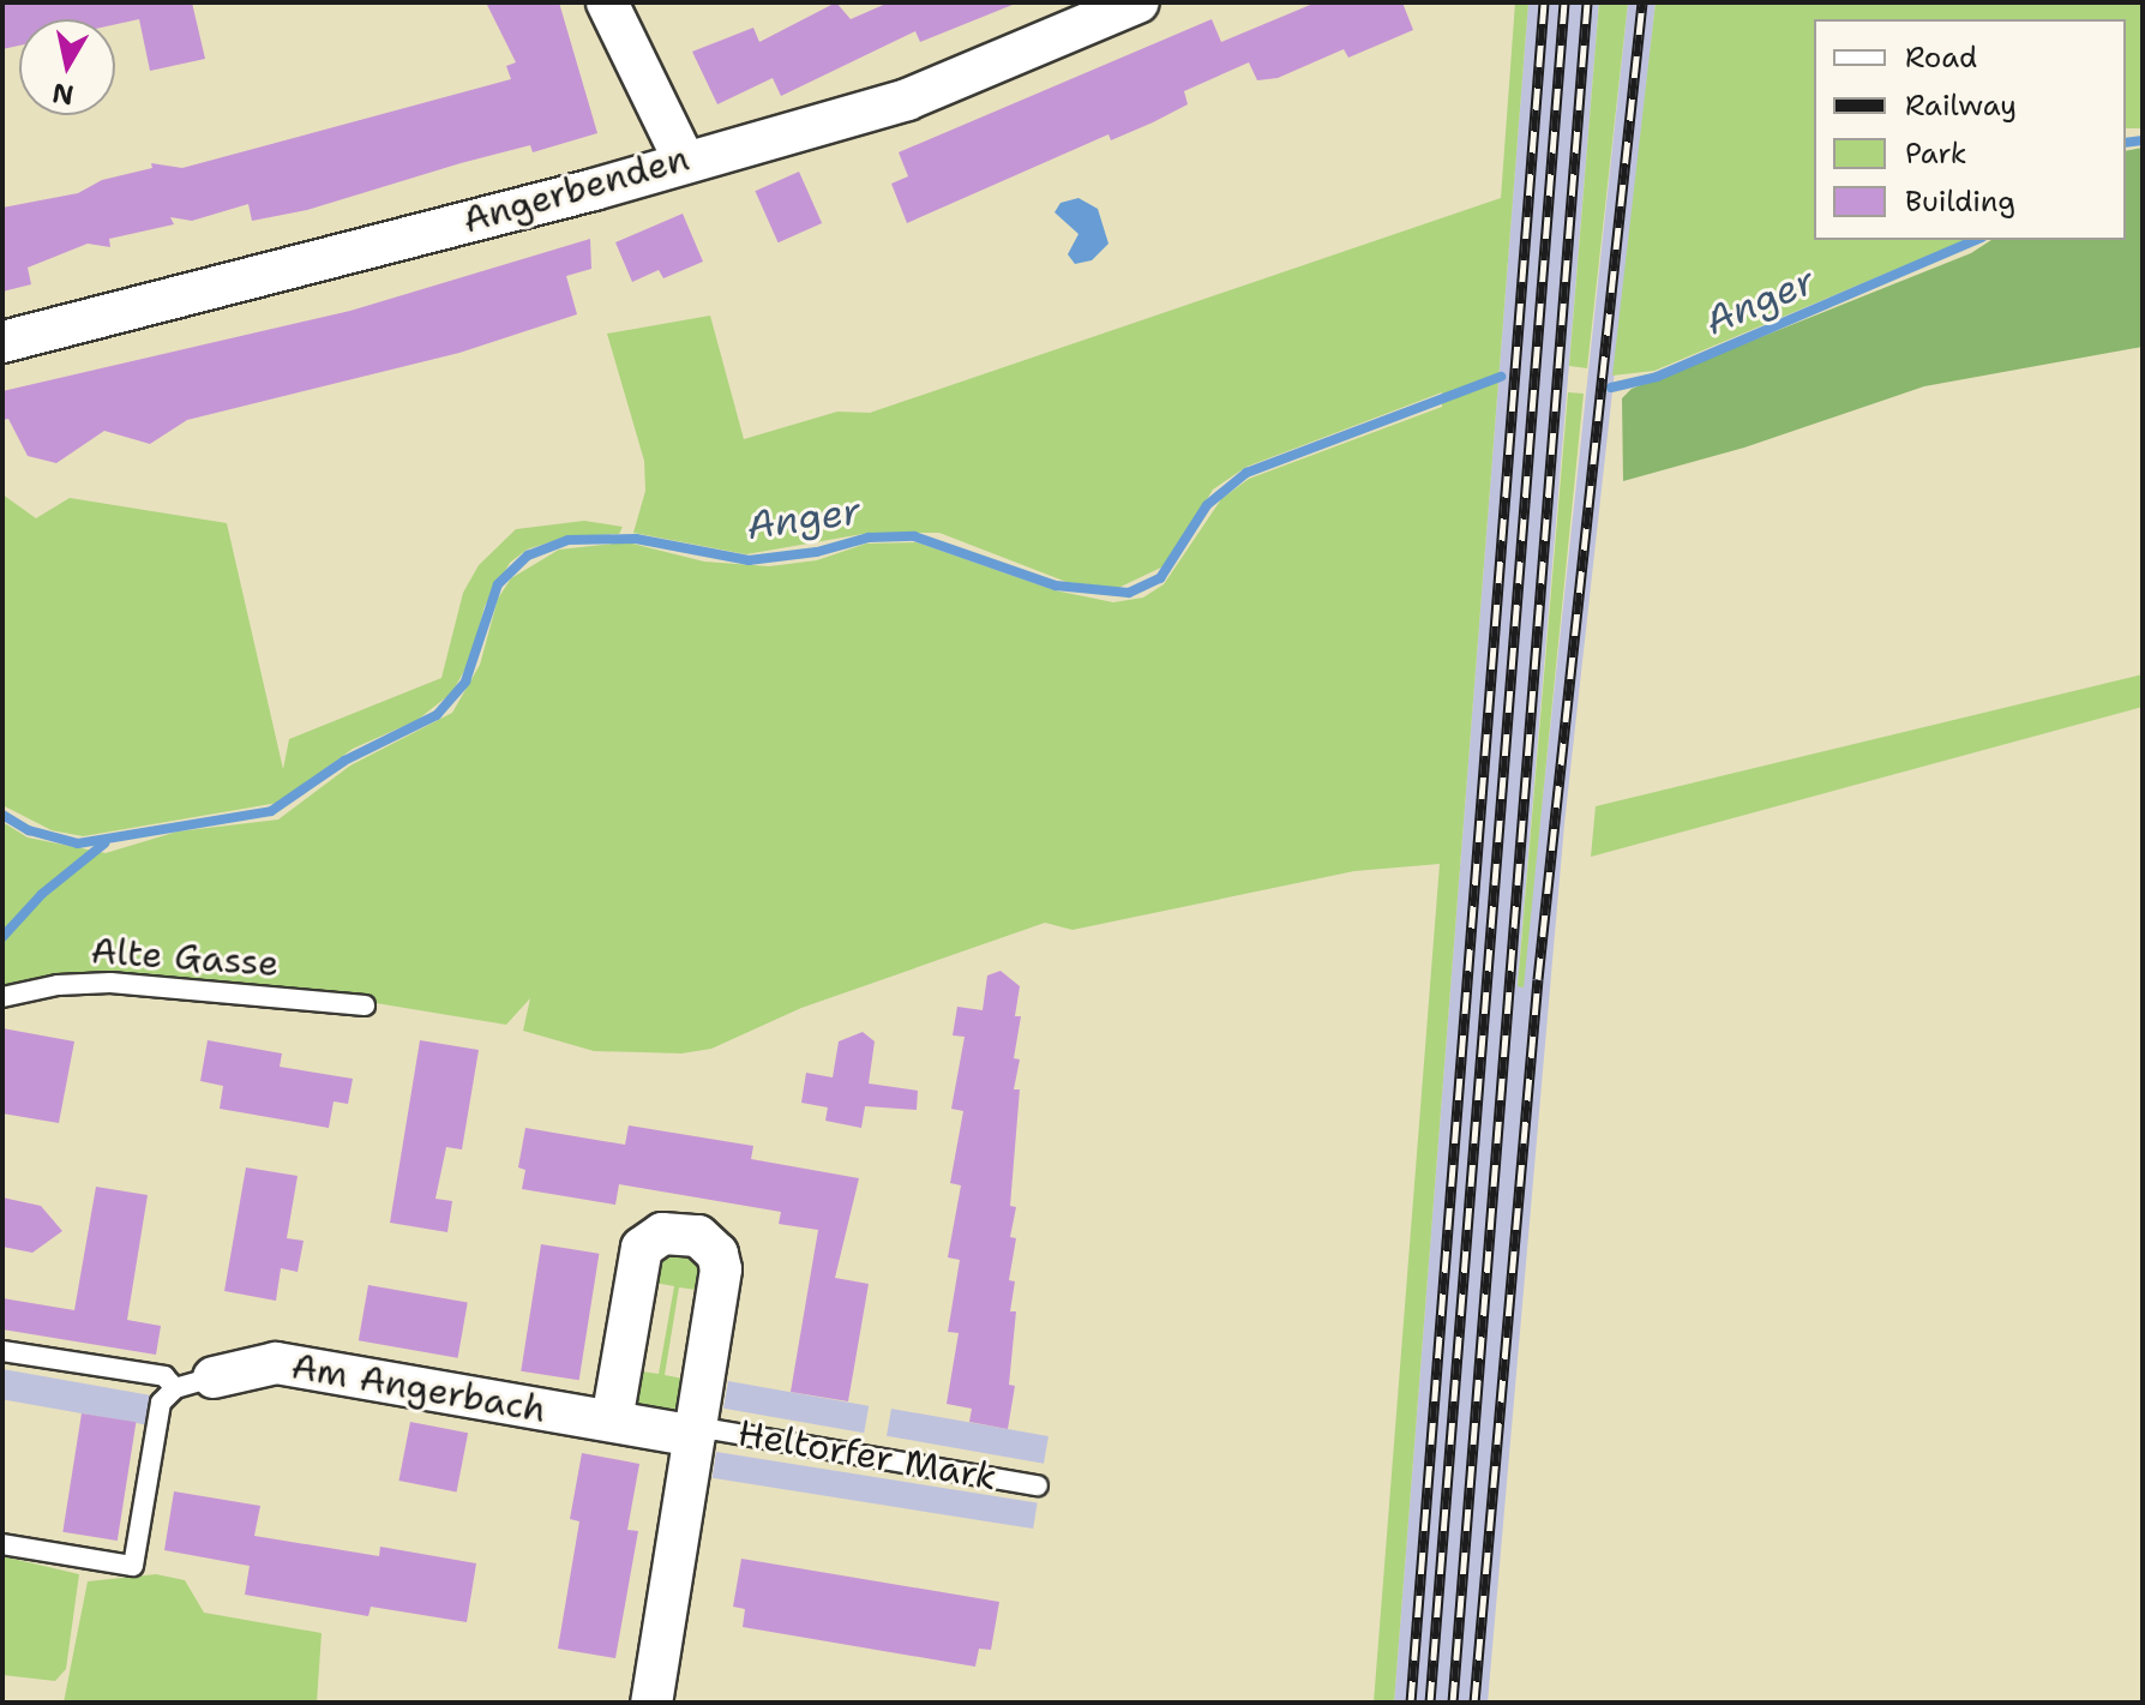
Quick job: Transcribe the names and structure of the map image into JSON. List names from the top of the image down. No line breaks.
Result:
{"streets":{"street":["Angerbenden","Am Angerbach","Heltorfer Mark"],"lane":["Alte Gasse"]},"crossings":[["Am Angerbach","Heltorfer Mark"]],"water":["Anger"],"legend":["Road","Railway","Park","Building"],"north":"bottom"}
